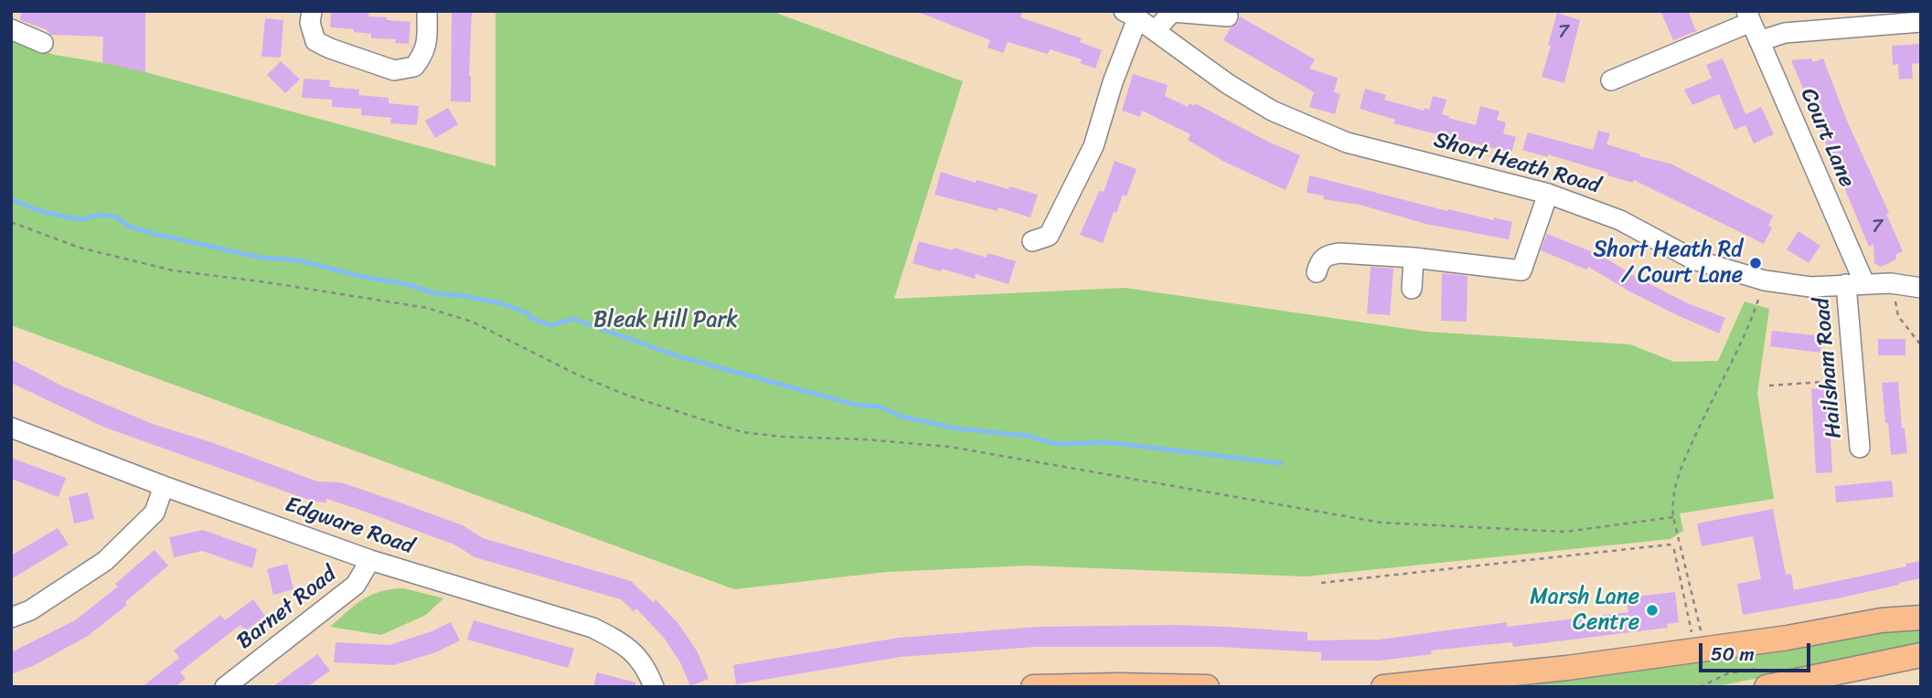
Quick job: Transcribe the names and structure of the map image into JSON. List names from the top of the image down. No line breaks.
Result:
{"streets":{"street":["Court Lane","Short Heath Road","Hailsham Road","Edgware Road","Barnet Road"]},"crossings":[["Court Lane","Short Heath Road"],["Court Lane","Hailsham Road"],["Short Heath Road","Hailsham Road"],["Edgware Road","Barnet Road"]],"parks":["Bleak Hill Park"],"places":["Short Heath Rd / Court Lane","Marsh Lane Centre"],"house_numbers":["7","7"],"scale_bar":"50 m"}
